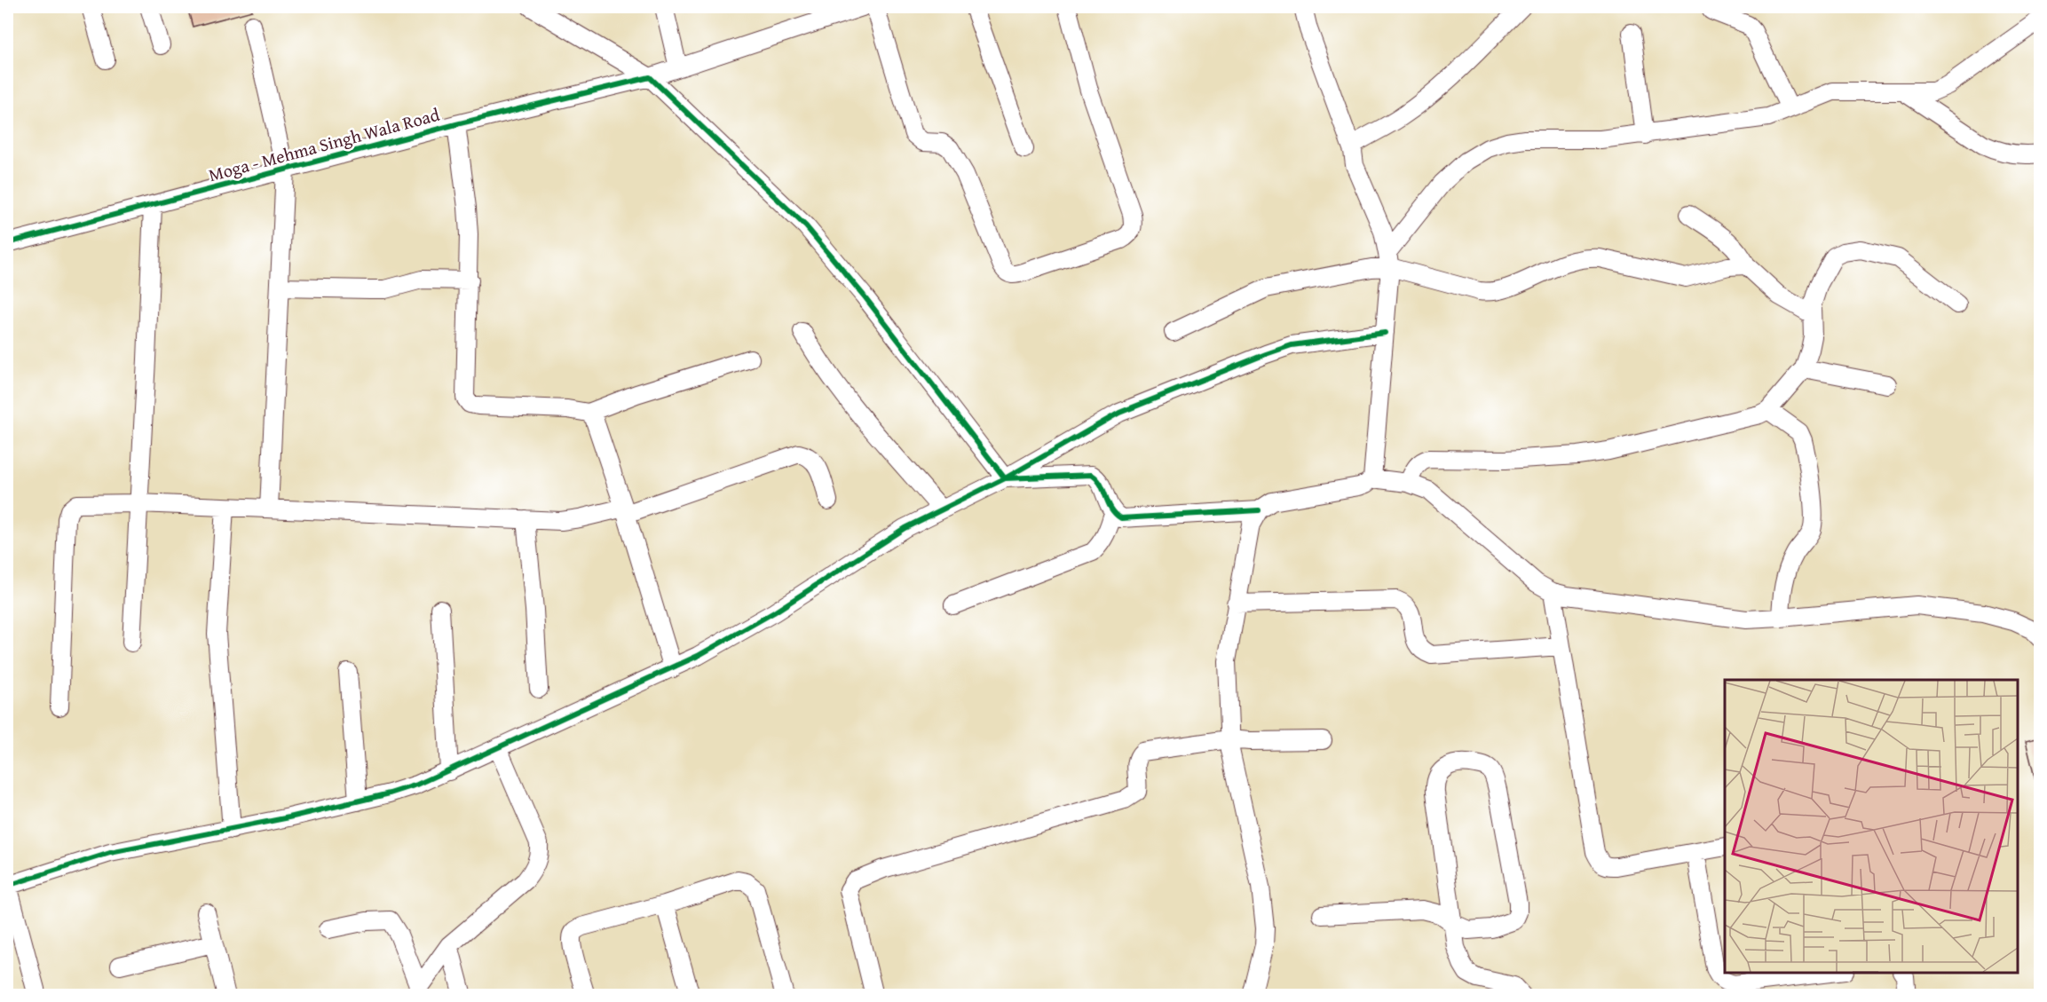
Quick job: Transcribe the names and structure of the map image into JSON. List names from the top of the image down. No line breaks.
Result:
{"streets":{"street":["Moga - Mehma Singh Wala Road"]}}
